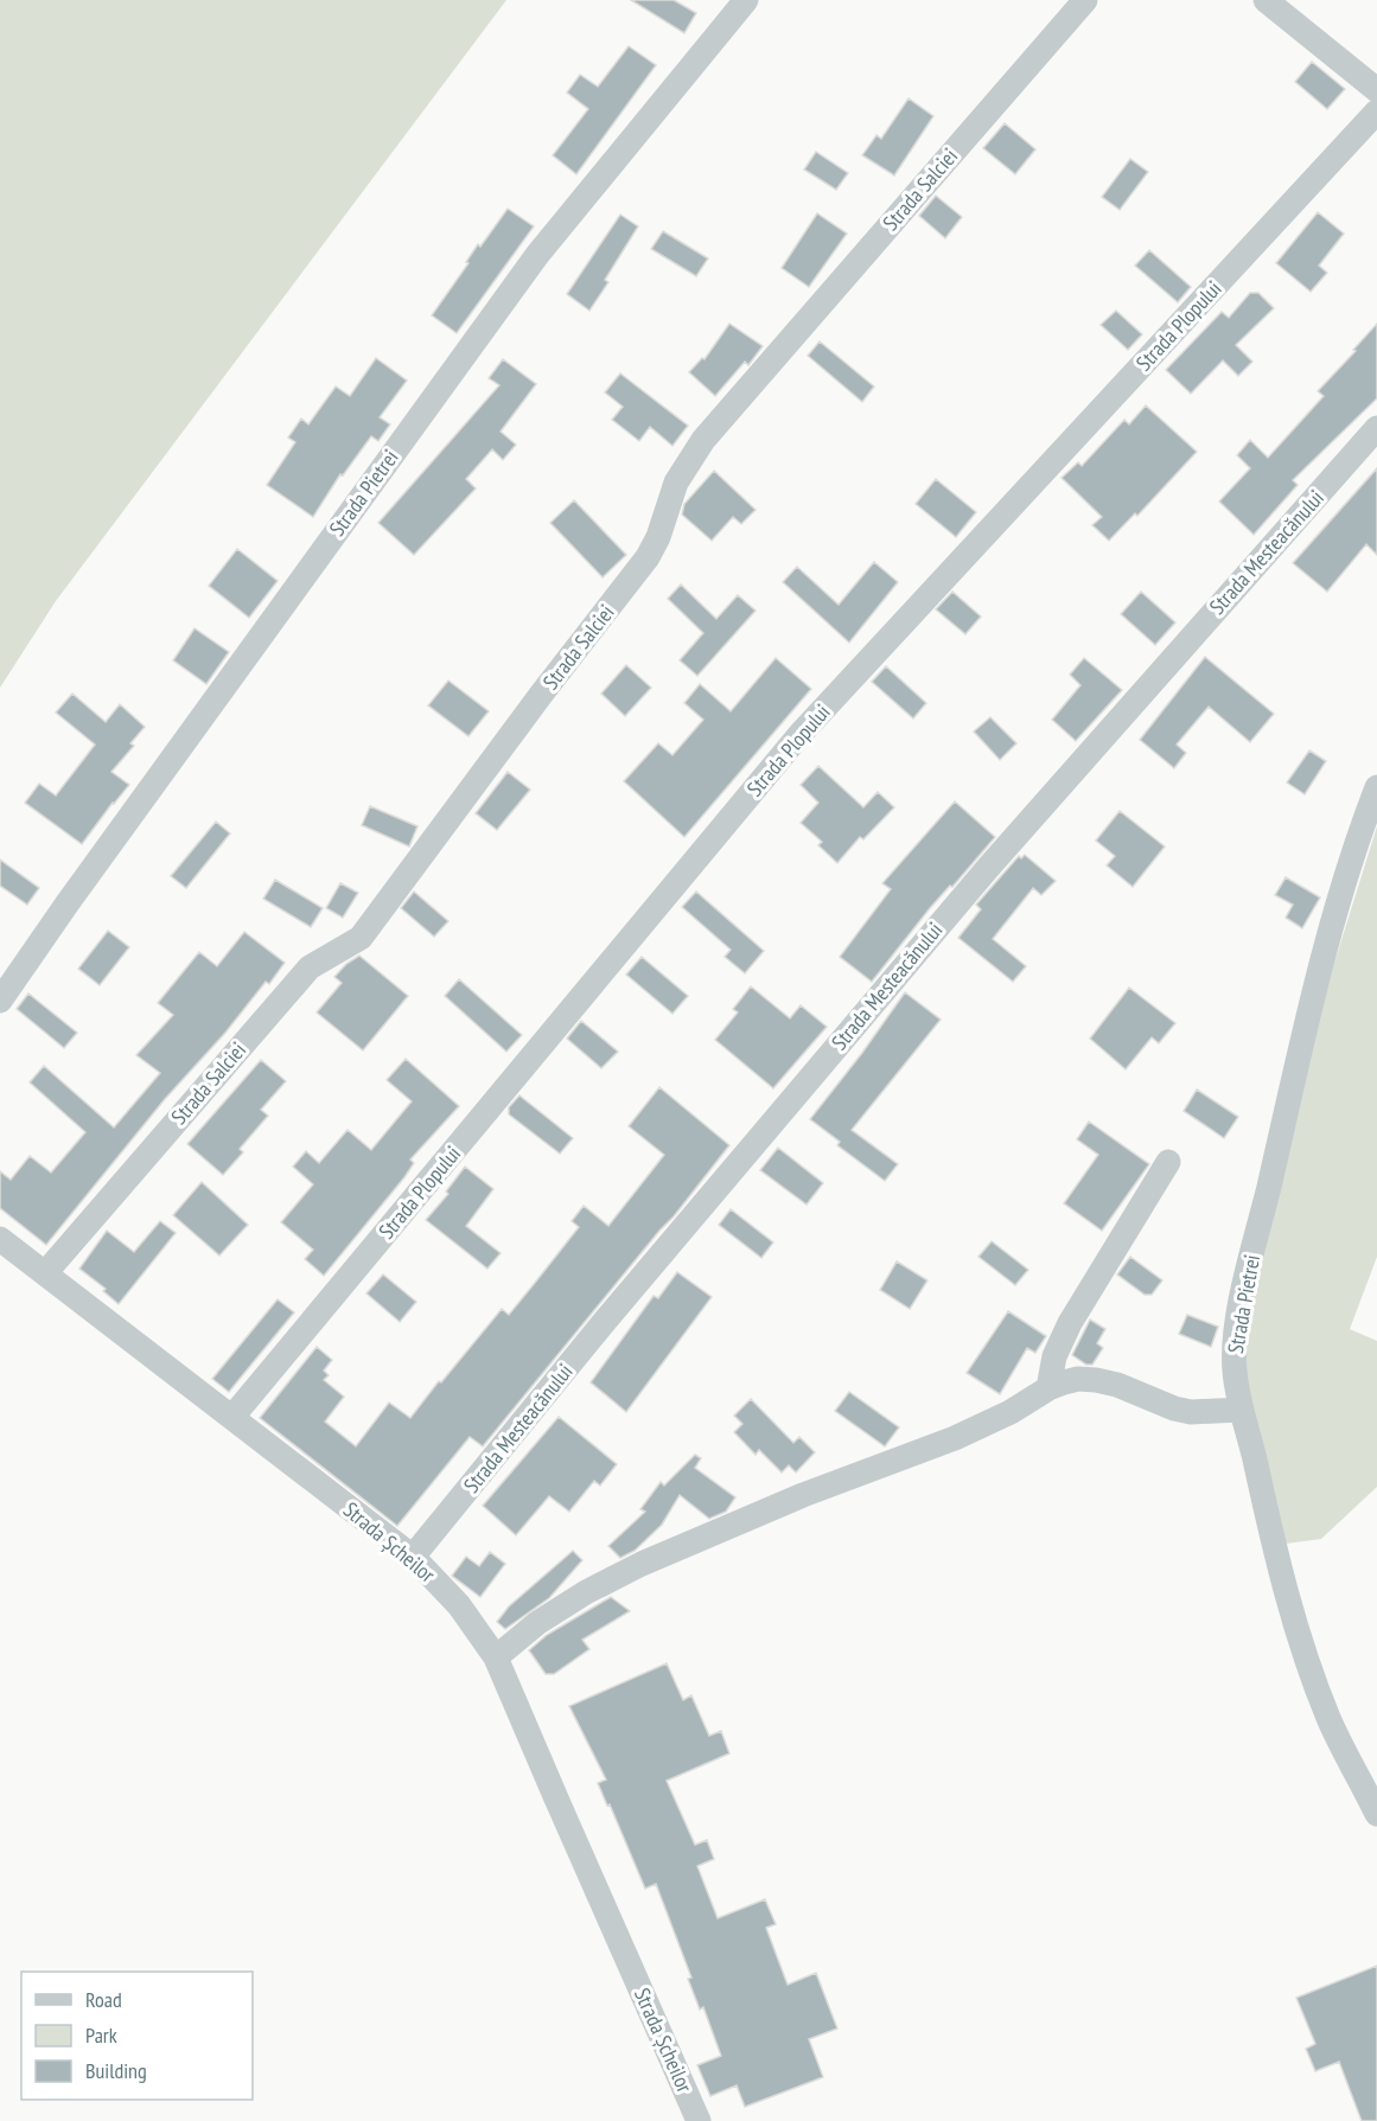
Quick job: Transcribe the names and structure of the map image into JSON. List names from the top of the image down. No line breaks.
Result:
{"streets":{"street":["Strada Salciei","Strada Plopului","Strada Pietrei","Strada Mesteacănului","Strada Șcheilor"]},"crossings":[["Strada Salciei","Strada Șcheilor"],["Strada Plopului","Strada Șcheilor"],["Strada Mesteacănului","Strada Șcheilor"]],"legend":["Road","Park","Building"]}
